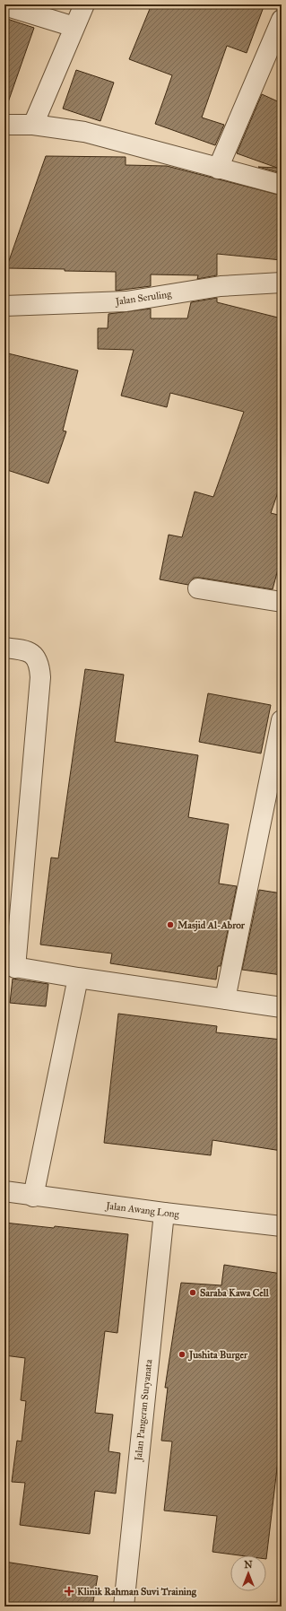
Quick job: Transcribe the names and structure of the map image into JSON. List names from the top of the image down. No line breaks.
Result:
{"streets":{"street":["Jalan Seruling","Jalan Awang Long","Jalan Pangeran Suryanata"]},"crossings":[["Jalan Awang Long","Jalan Pangeran Suryanata"]],"places":{"other":["Masjid Al-Abror","Saraba Kawa Cell","Jushita Burger"],"health":["Klinik Rahman Suvi Training"]},"north":"top"}
